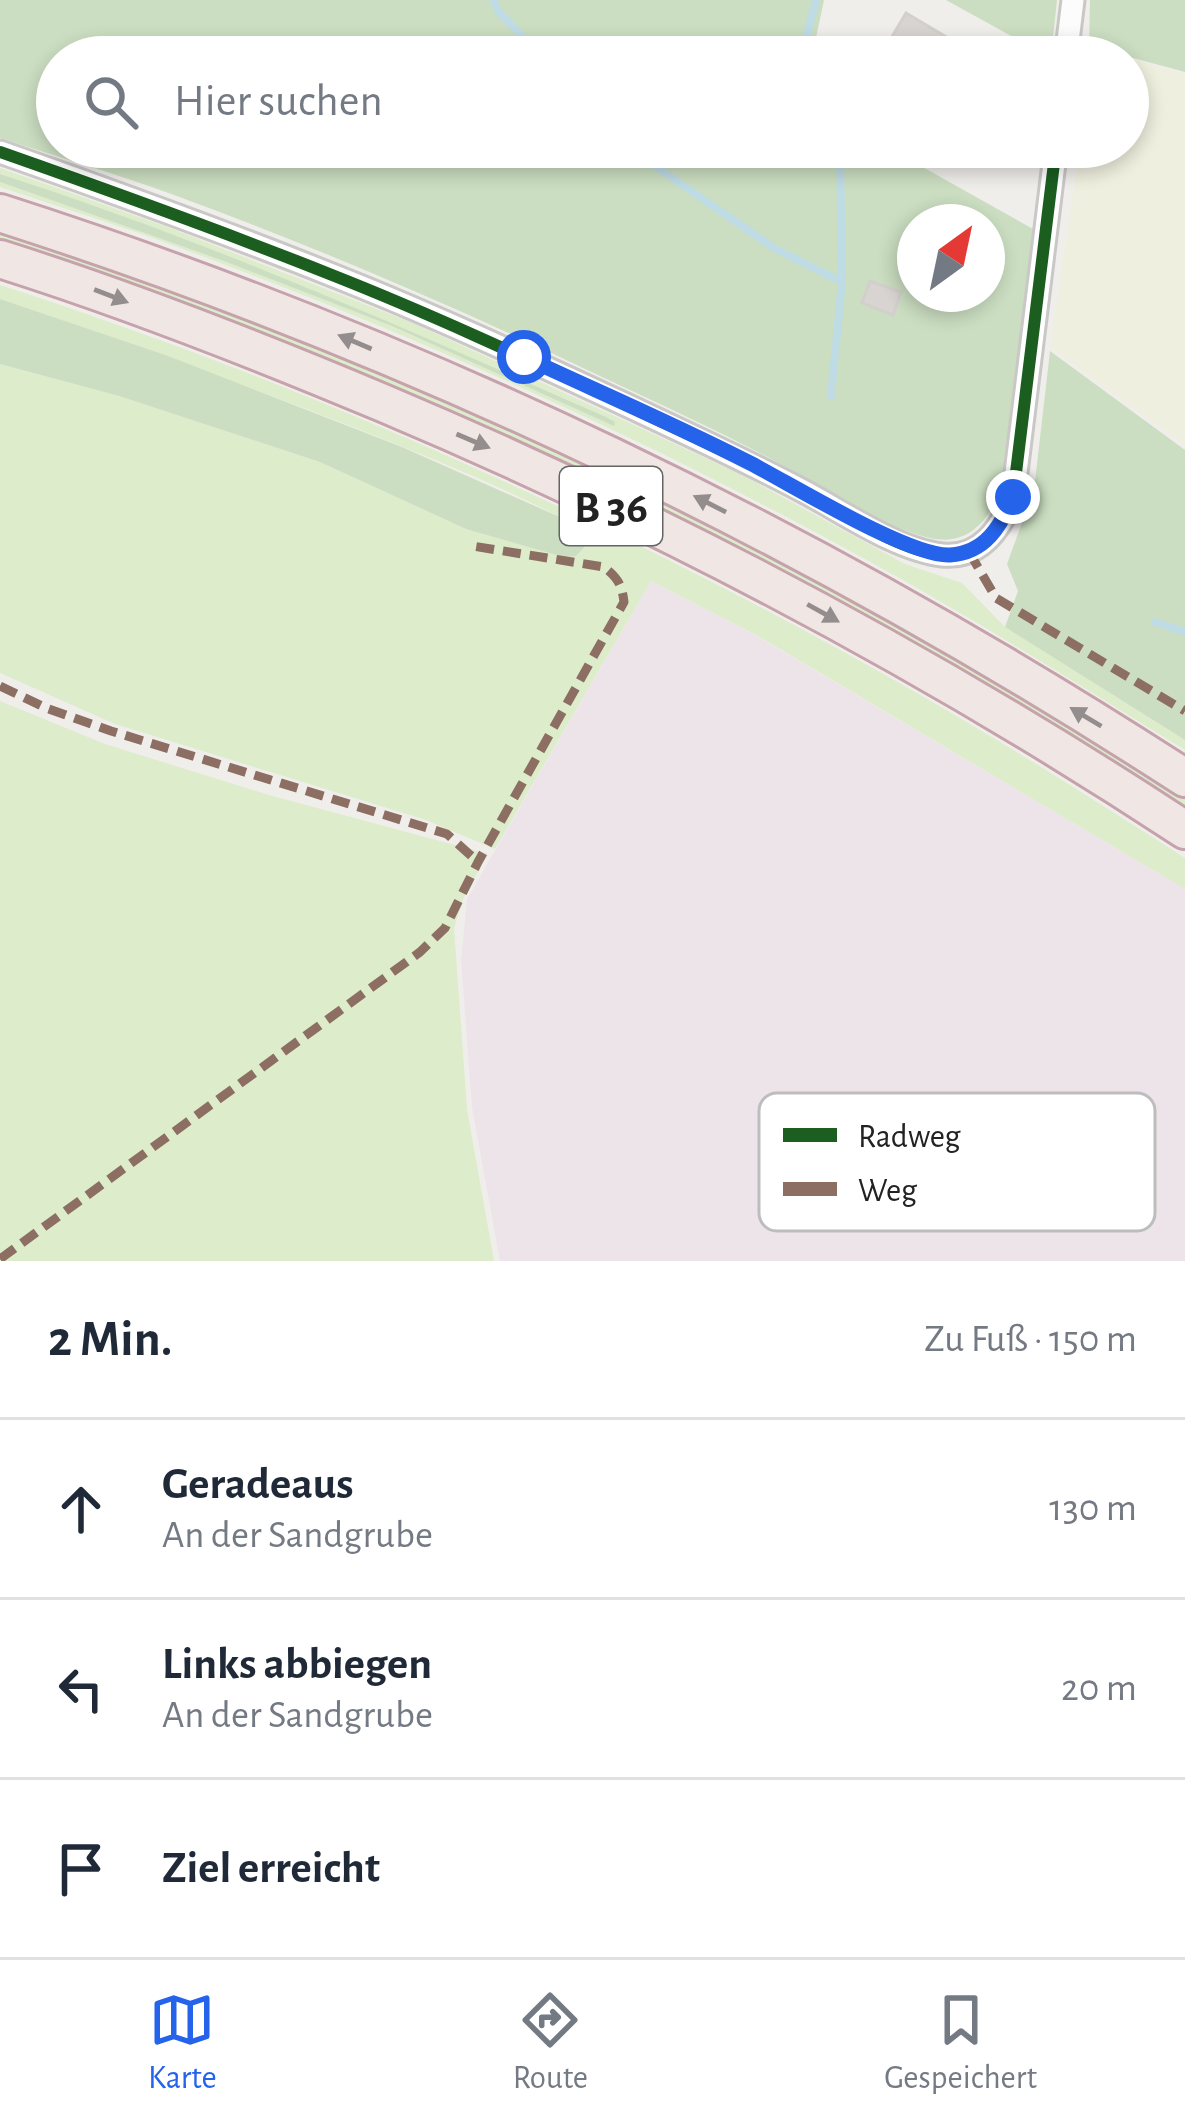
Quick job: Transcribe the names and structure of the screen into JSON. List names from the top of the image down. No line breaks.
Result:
{"streets":{"highway":["B 36"]},"legend":["Radweg","Weg"],"north":"top right","page":{"search":"Hier suchen","heading":["2 Min.","Zu Fuß · 150 m"],"list":[["Geradeaus","An der Sandgrube","130 m"],["Links abbiegen","An der Sandgrube","20 m"],"Ziel erreicht"],"nav":["Karte","Route","Gespeichert"]}}
